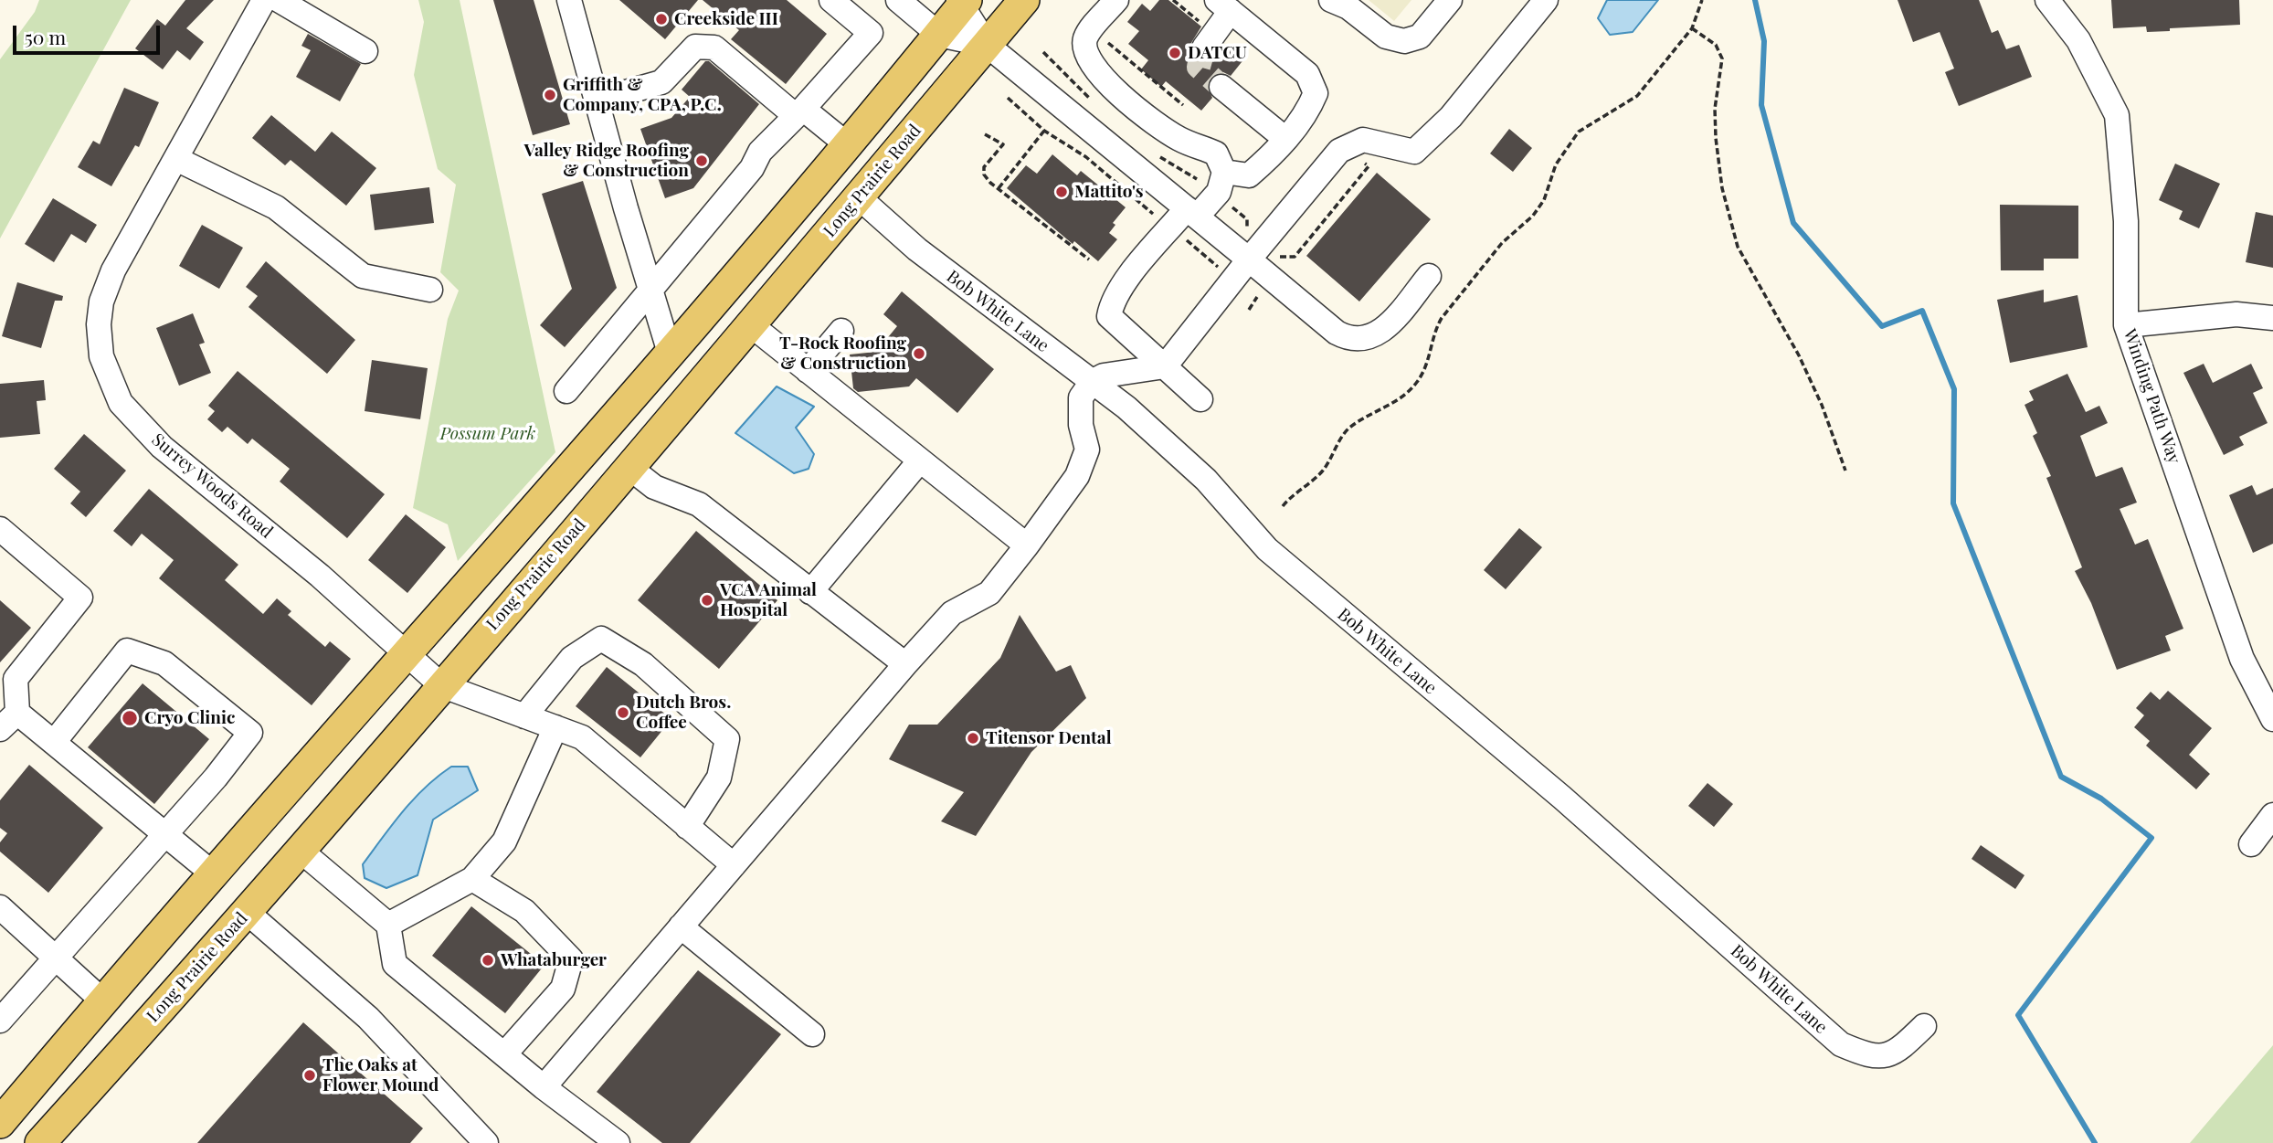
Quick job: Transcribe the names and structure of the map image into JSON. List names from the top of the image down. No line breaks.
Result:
{"streets":{"main road":["Long Prairie Road"],"street":["Bob White Lane","Winding Path Way","Surrey Woods Road"]},"crossings":[["Long Prairie Road","Bob White Lane"],["Long Prairie Road","Surrey Woods Road"]],"parks":["Possum Park"],"places":["Creekside III","DATCU","Griffith & Company, CPA, P.C.","Valley Ridge Roofing & Construction","Mattito's","T-Rock Roofing & Construction","VCA Animal Hospital","Dutch Bros. Coffee","Cryo Clinic","Titensor Dental","Whataburger","The Oaks at Flower Mound"],"scale_bar":"50 m"}
